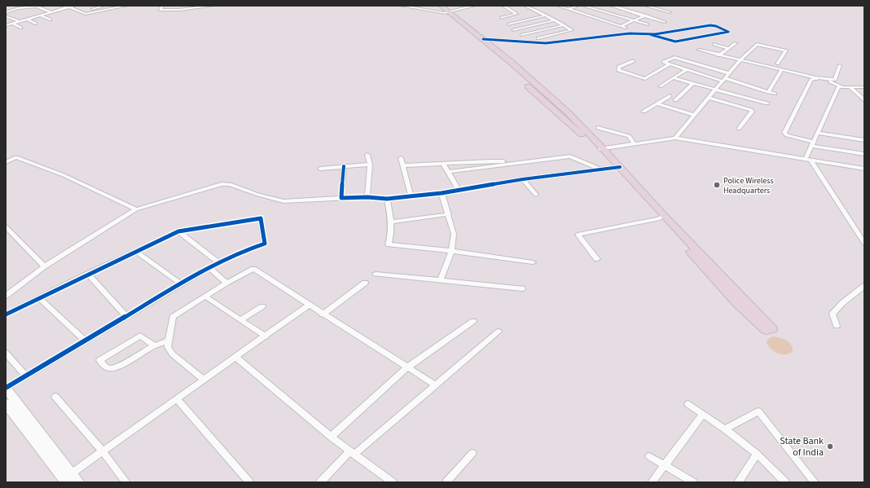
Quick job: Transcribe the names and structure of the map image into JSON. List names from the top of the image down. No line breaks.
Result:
{"places":["Police Wireless Headquarters","State Bank of India"]}
